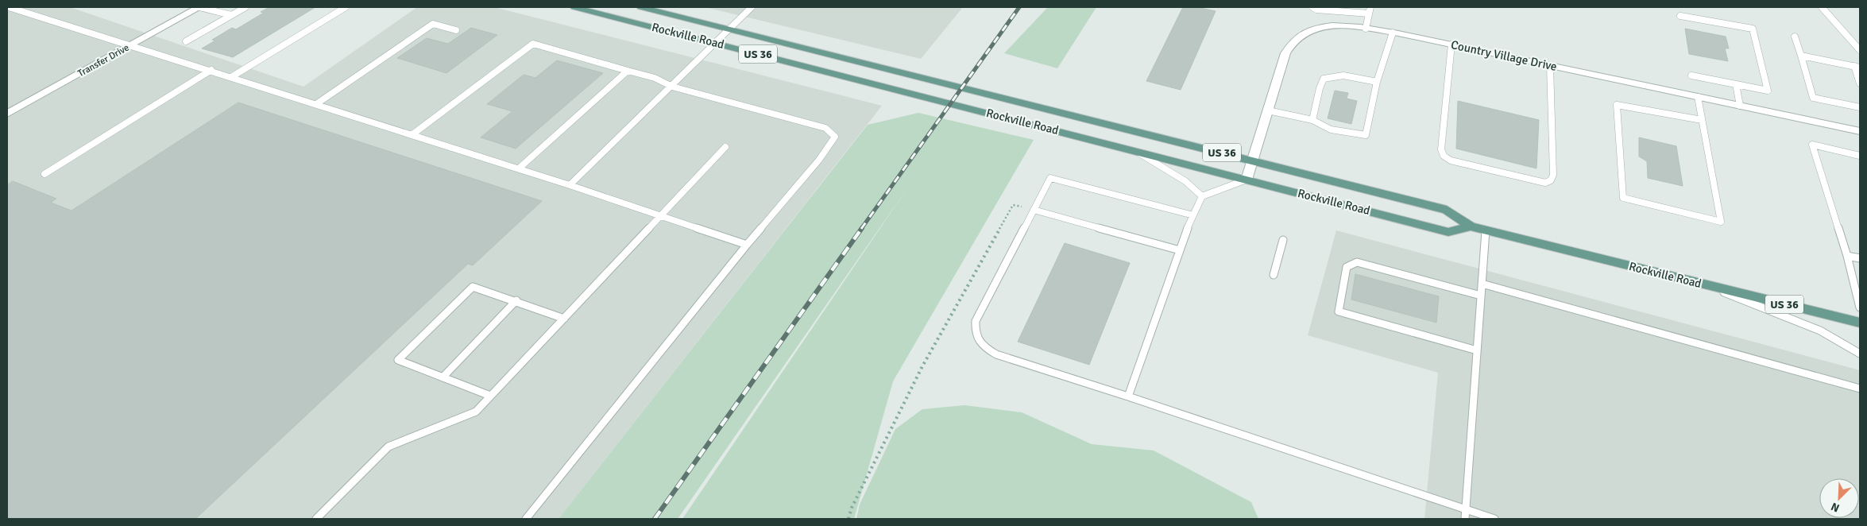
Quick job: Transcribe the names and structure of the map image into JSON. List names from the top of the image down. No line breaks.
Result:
{"streets":{"main road":["Rockville Road","US 36"],"street":["Country Village Drive","Transfer Drive"]},"crossings":[["Rockville Road","Country Village Drive"]],"north":"bottom left"}
